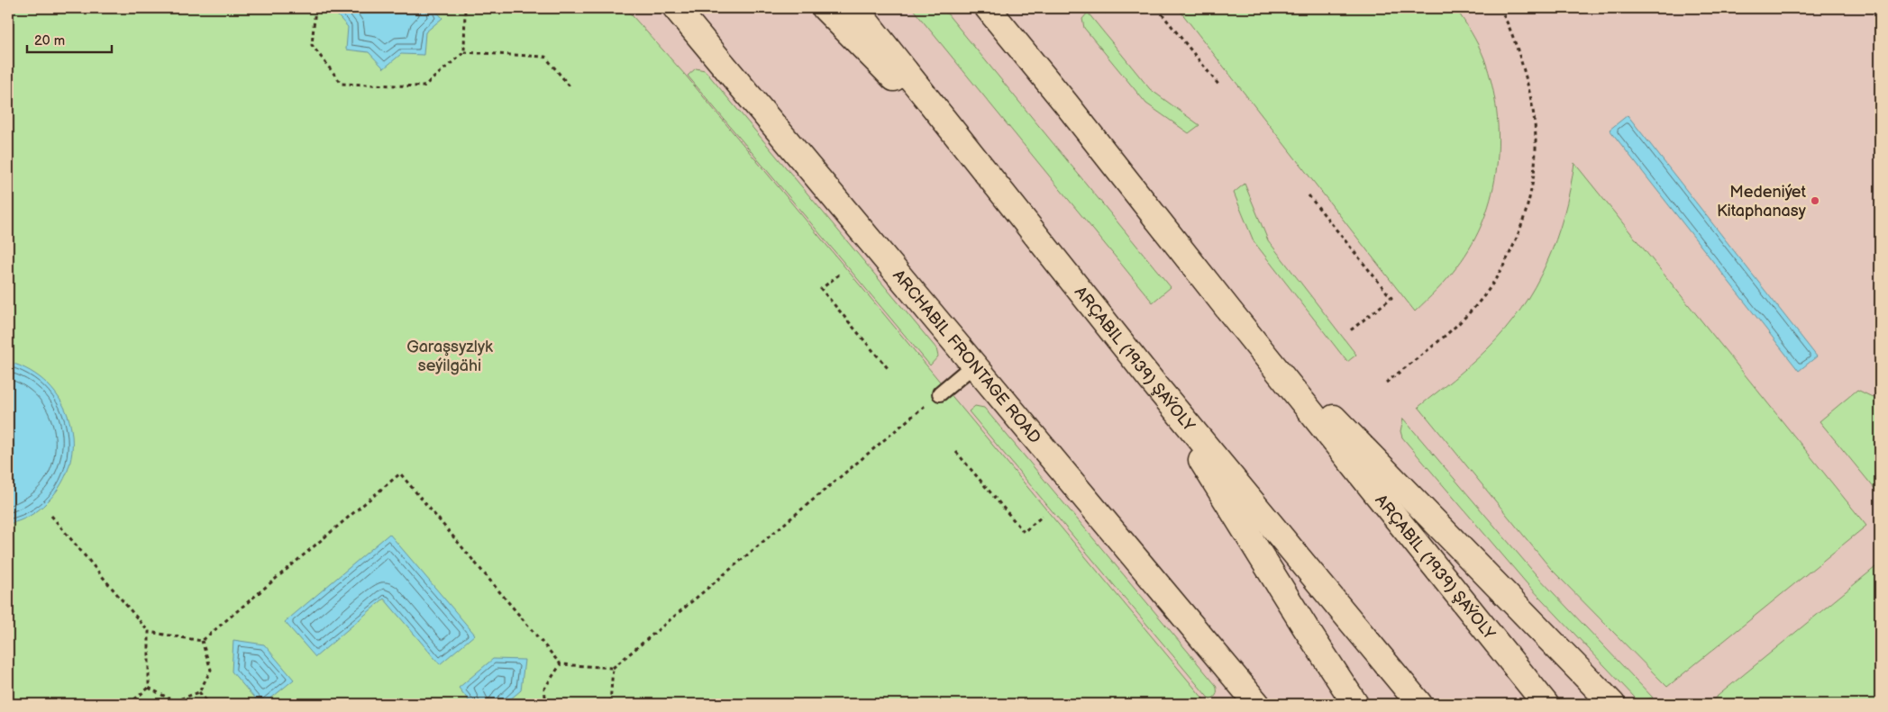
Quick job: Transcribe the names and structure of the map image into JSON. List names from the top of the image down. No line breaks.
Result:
{"streets":{"main road":["ARCHABIL FRONTAGE ROAD","ARÇABIL (1939) ŞAÝOLY"]},"parks":["Garaşsyzlyk seýilgähi"],"places":["Medeniýet Kitaphanasy"],"scale_bar":"20 m"}
